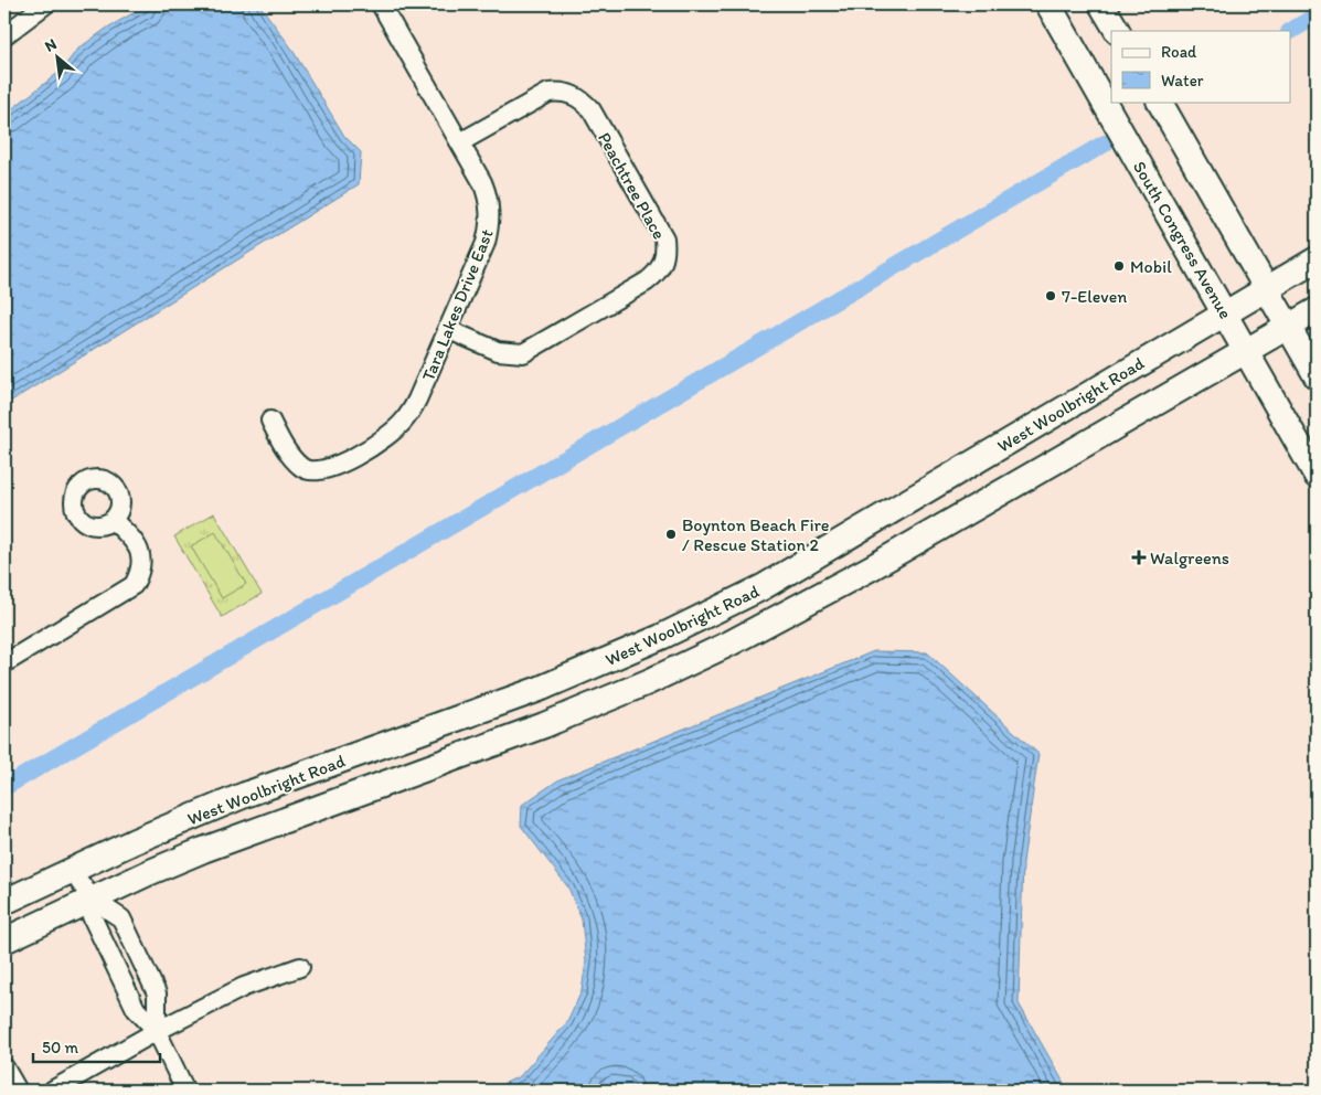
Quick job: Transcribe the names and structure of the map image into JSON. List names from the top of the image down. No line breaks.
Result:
{"streets":{"main road":["South Congress Avenue","West Woolbright Road"],"street":["Peachtree Place","Tara Lakes Drive East"]},"crossings":[["Peachtree Place","Tara Lakes Drive East"],["South Congress Avenue","West Woolbright Road"]],"places":{"other":["Mobil","7-Eleven","Boynton Beach Fire / Rescue Station 2"],"health":["Walgreens"]},"legend":["Road","Water"],"scale_bar":"50 m","north":"top left"}
